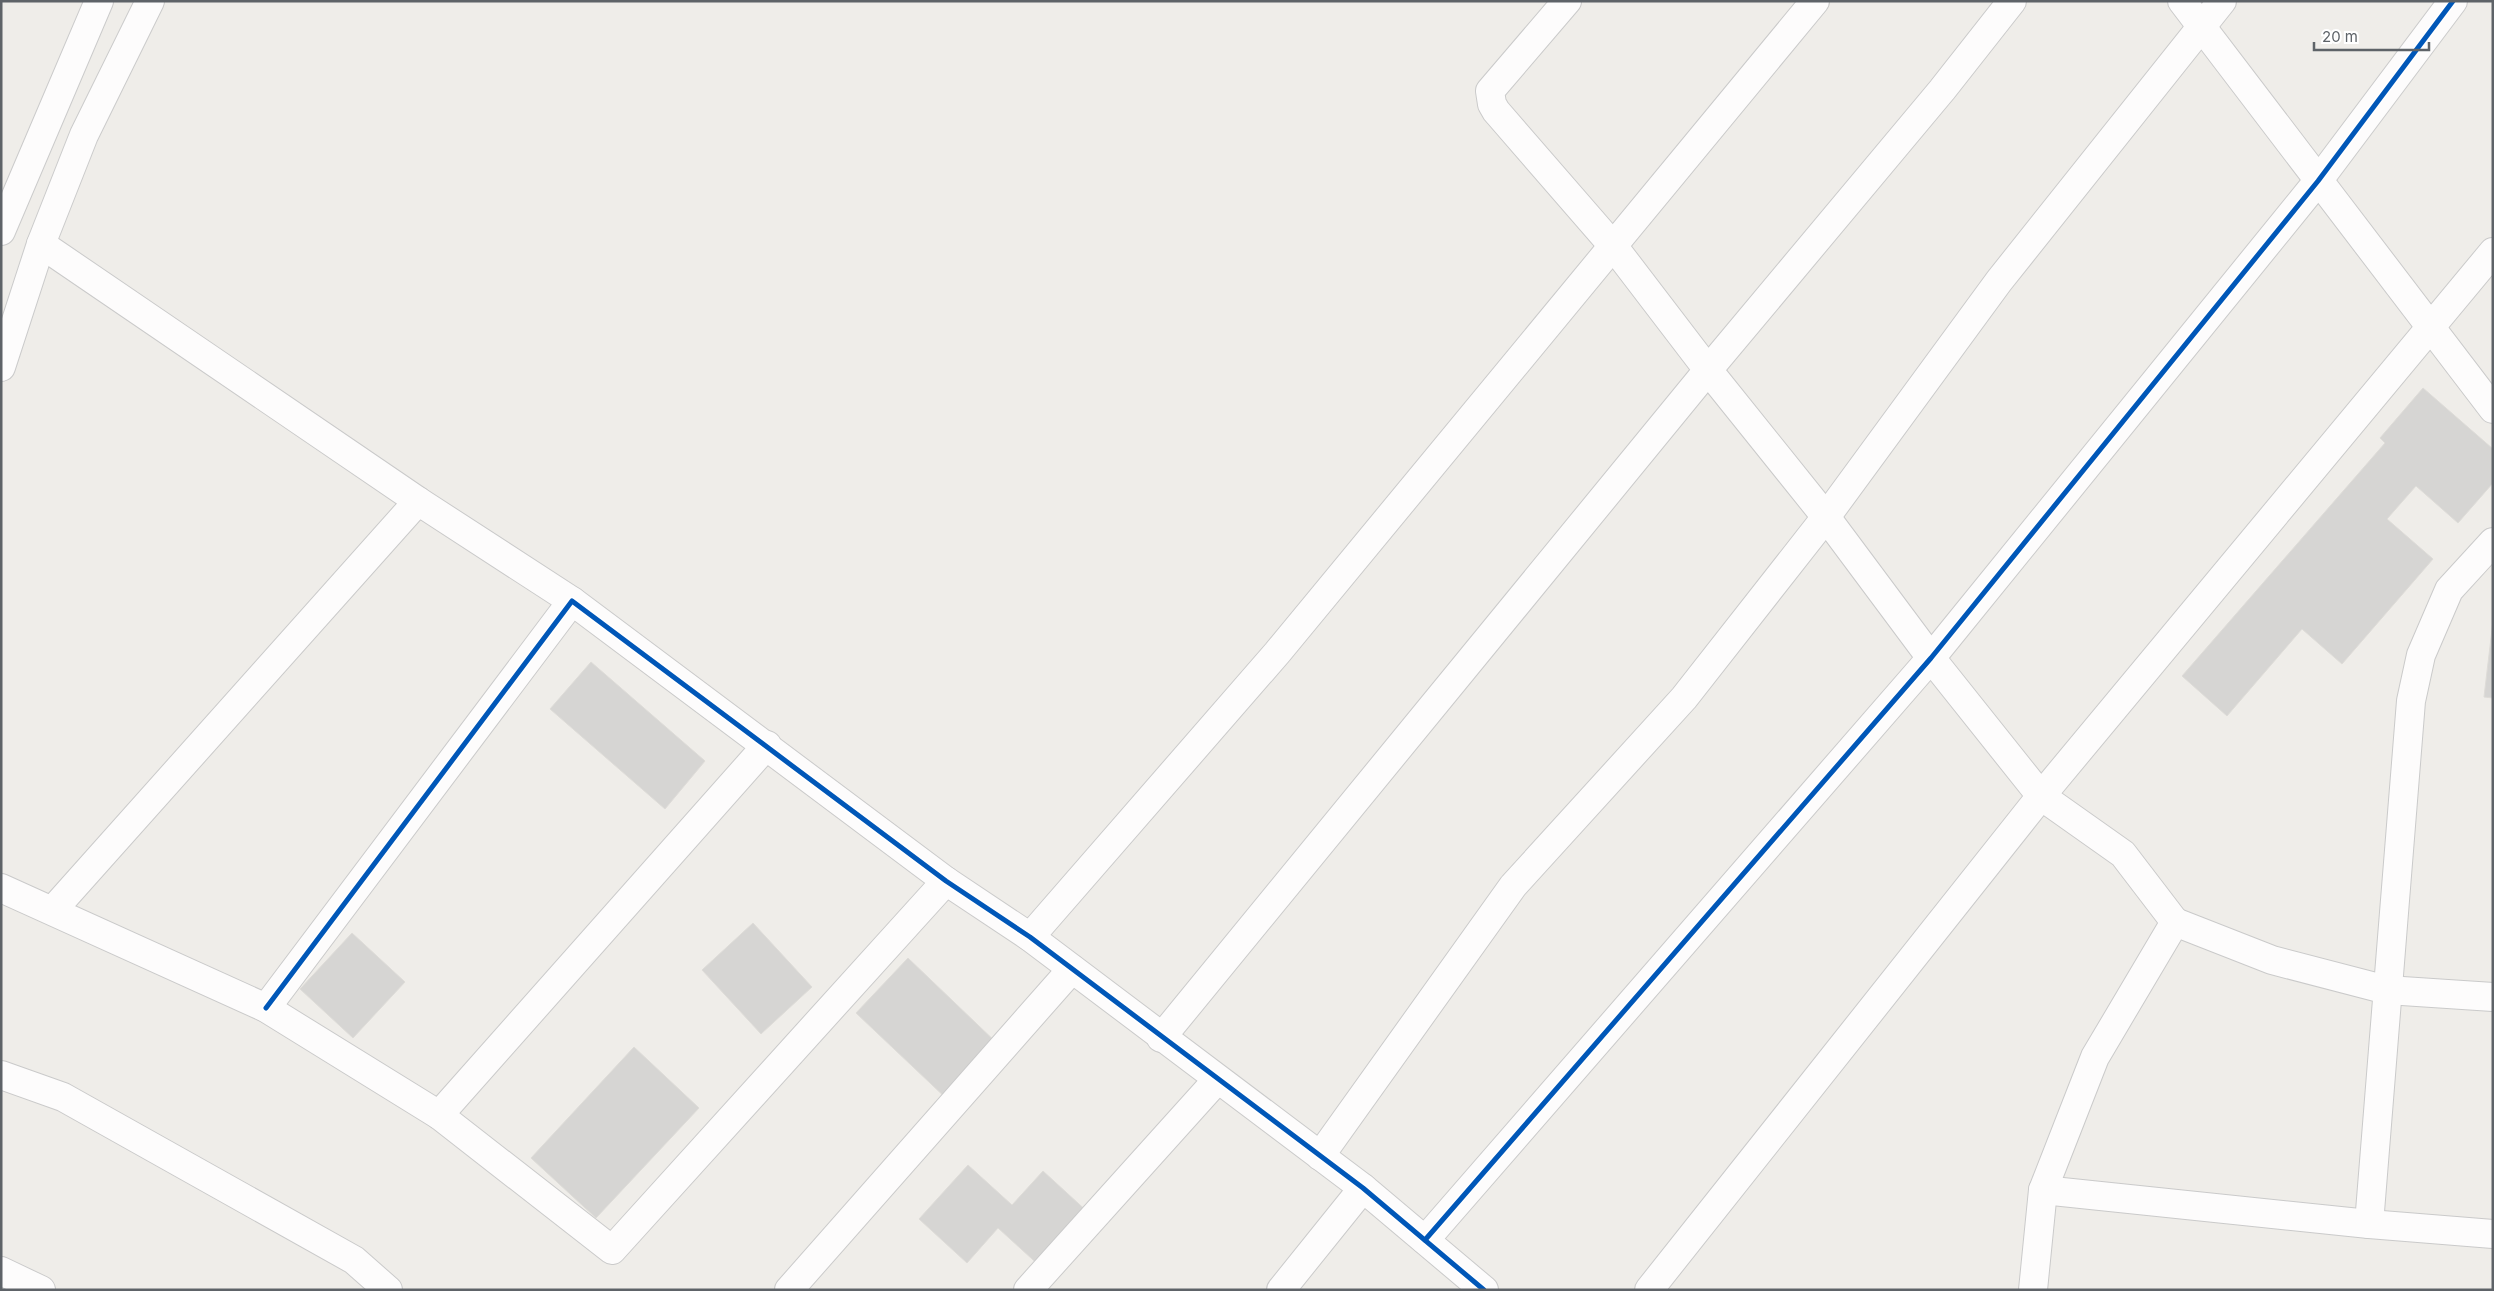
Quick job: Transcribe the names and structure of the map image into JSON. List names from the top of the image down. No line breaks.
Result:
{"scale_bar":"20 m"}
